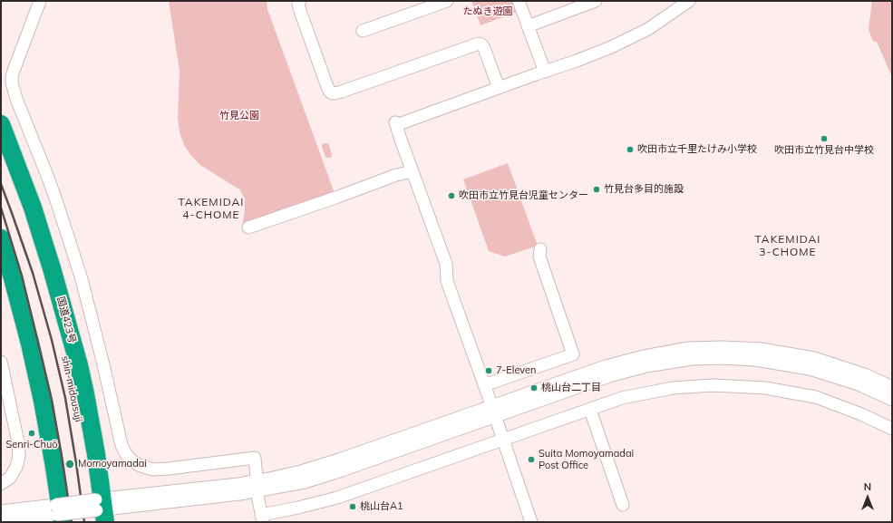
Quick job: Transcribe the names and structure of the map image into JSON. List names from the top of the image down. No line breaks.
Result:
{"streets":{"highway":["国道423号","shin-midousuji"]},"crossings":[["国道423号","shin-midousuji"]],"districts":["TAKEMIDAI 4-CHOME","TAKEMIDAI 3-CHOME"],"parks":["たぬき遊園","竹見公園"],"places":["吹田市立竹見台中学校","吹田市立千里たけみ小学校","竹見台多目的施設","吹田市立竹見台児童センター","7-Eleven","桃山台二丁目","Senri-Chuō","Suita Momoyamadai Post Office","Momoyamadai","桃山台A1"],"north":"top"}
